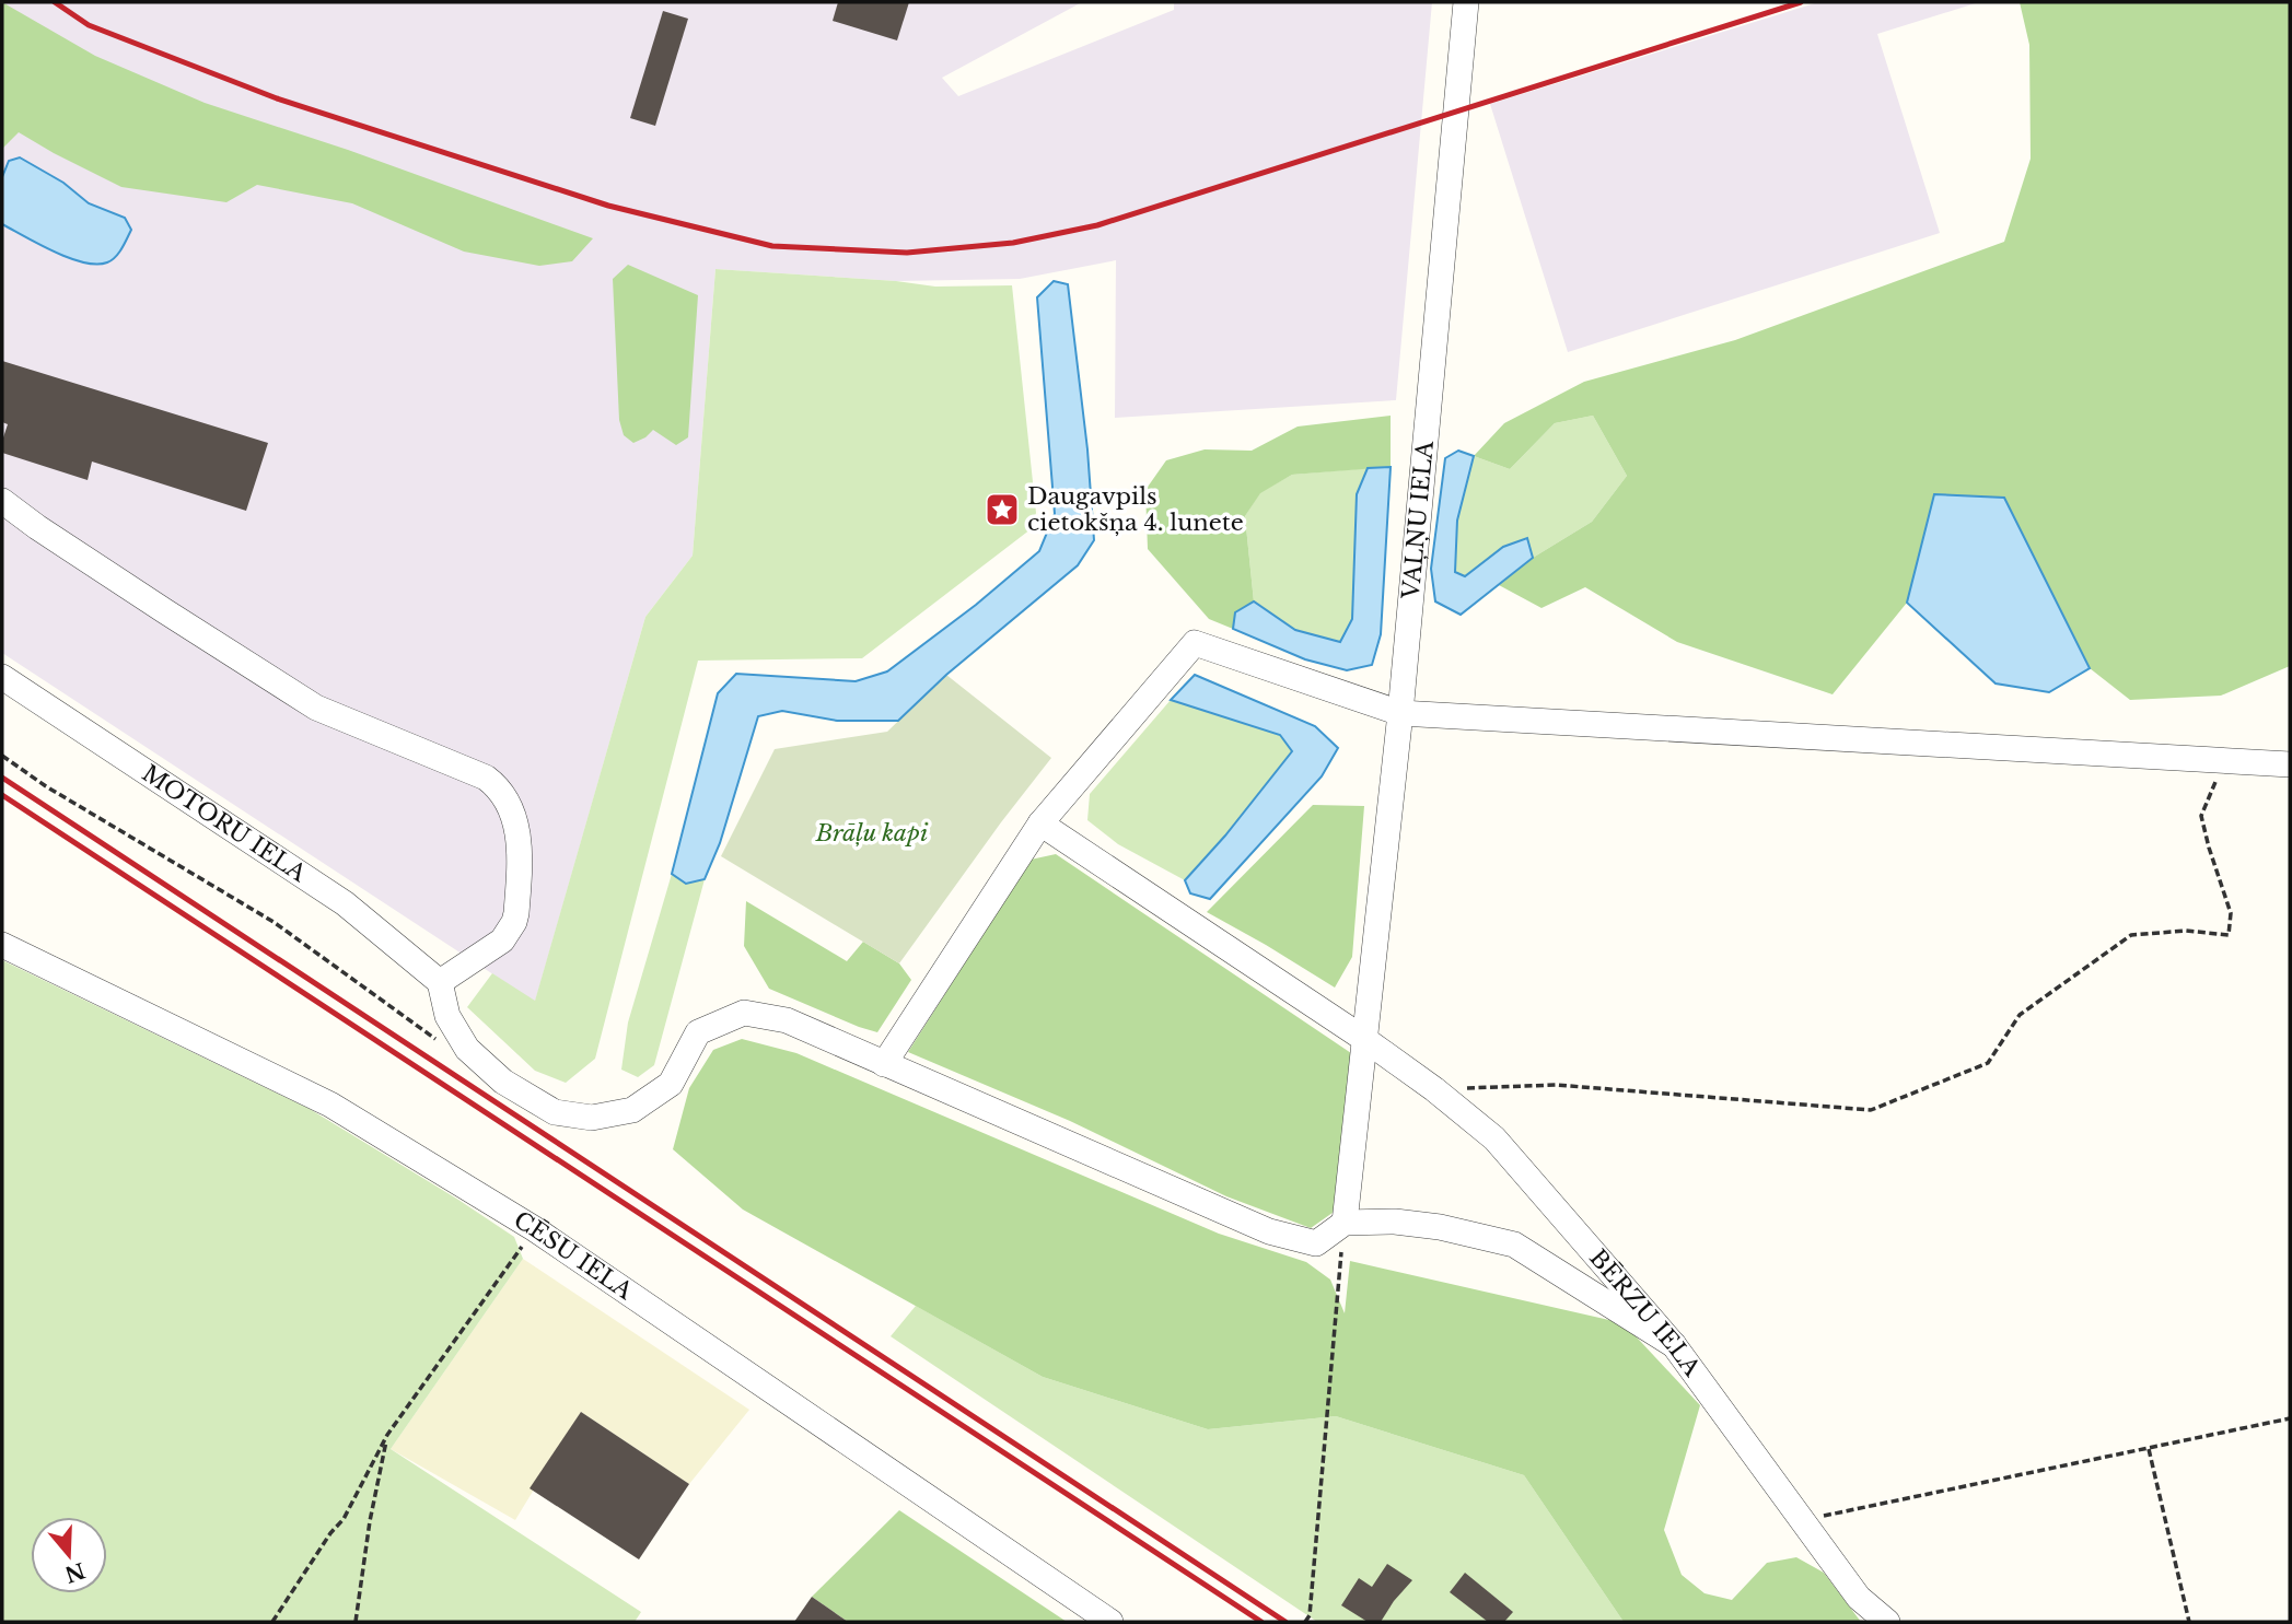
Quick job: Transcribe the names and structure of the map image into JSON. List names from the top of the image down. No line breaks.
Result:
{"streets":{"street":["VAĻŅU IELA","MOTORU IELA","CĒSU IELA","BĒRZU IELA"]},"crossings":[["VAĻŅU IELA","BĒRZU IELA"]],"parks":["Brāļu kapi"],"places":{"place":["Daugavpils cietokšņa 4. lunete"]},"north":"bottom"}
